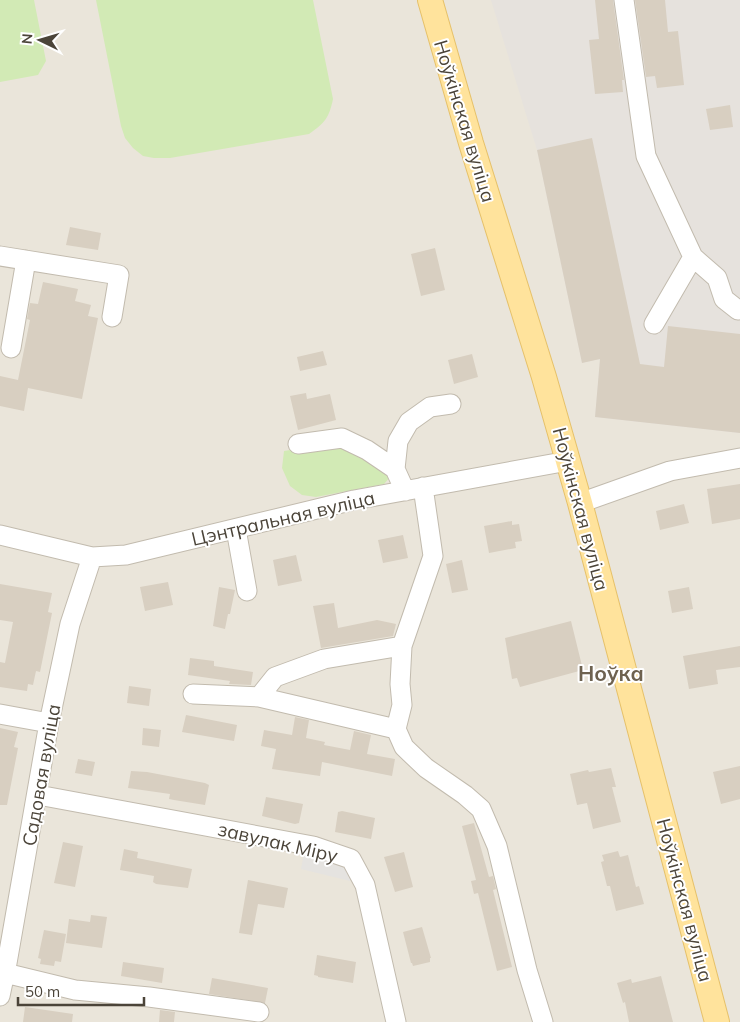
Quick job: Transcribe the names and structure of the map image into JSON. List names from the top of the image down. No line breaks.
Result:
{"streets":{"main road":["Ноўкінская вуліца"],"street":["Цэнтральная вуліца","Садовая вуліца","завулак Міру"]},"crossings":[["Ноўкінская вуліца","Цэнтральная вуліца"],["Цэнтральная вуліца","Садовая вуліца"],["Садовая вуліца","завулак Міру"]],"districts":["Ноўка"],"scale_bar":"50 m","north":"left"}
